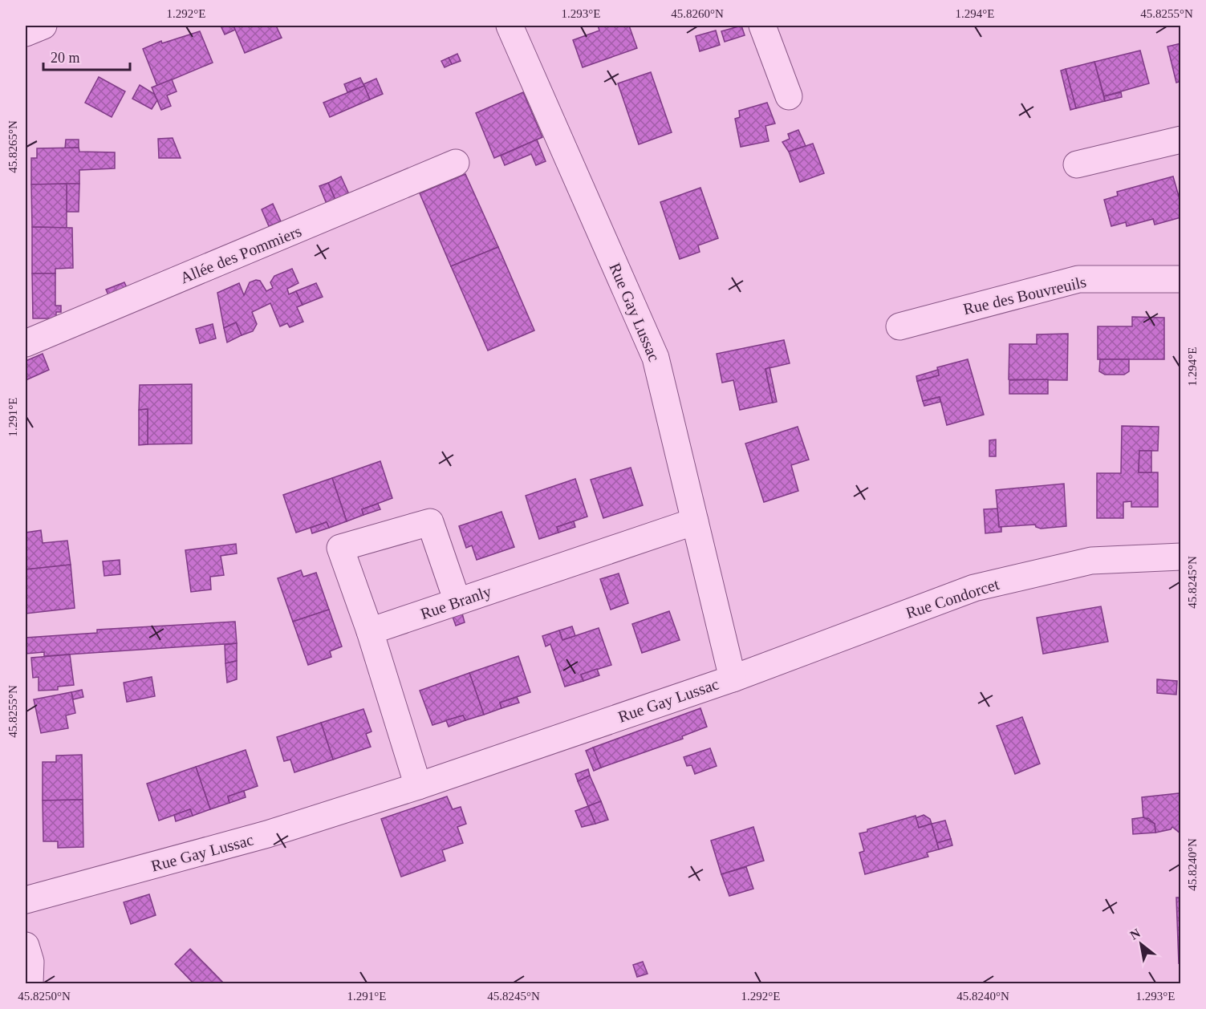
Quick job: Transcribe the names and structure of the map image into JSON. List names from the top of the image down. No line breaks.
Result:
{"streets":{"street":["Allée des Pommiers","Rue des Bouvreuils","Rue Gay Lussac","Rue Condorcet","Rue Branly"]},"crossings":[["Rue Gay Lussac","Rue Condorcet"],["Rue Gay Lussac","Rue Branly"]],"scale_bar":"20 m","north":"top left","coordinates":["1.292°E","1.293°E","45.8260°N","1.294°E","45.8255°N","45.8265°N","1.291°E","45.8245°N","45.8240°N","45.8250°N"]}
